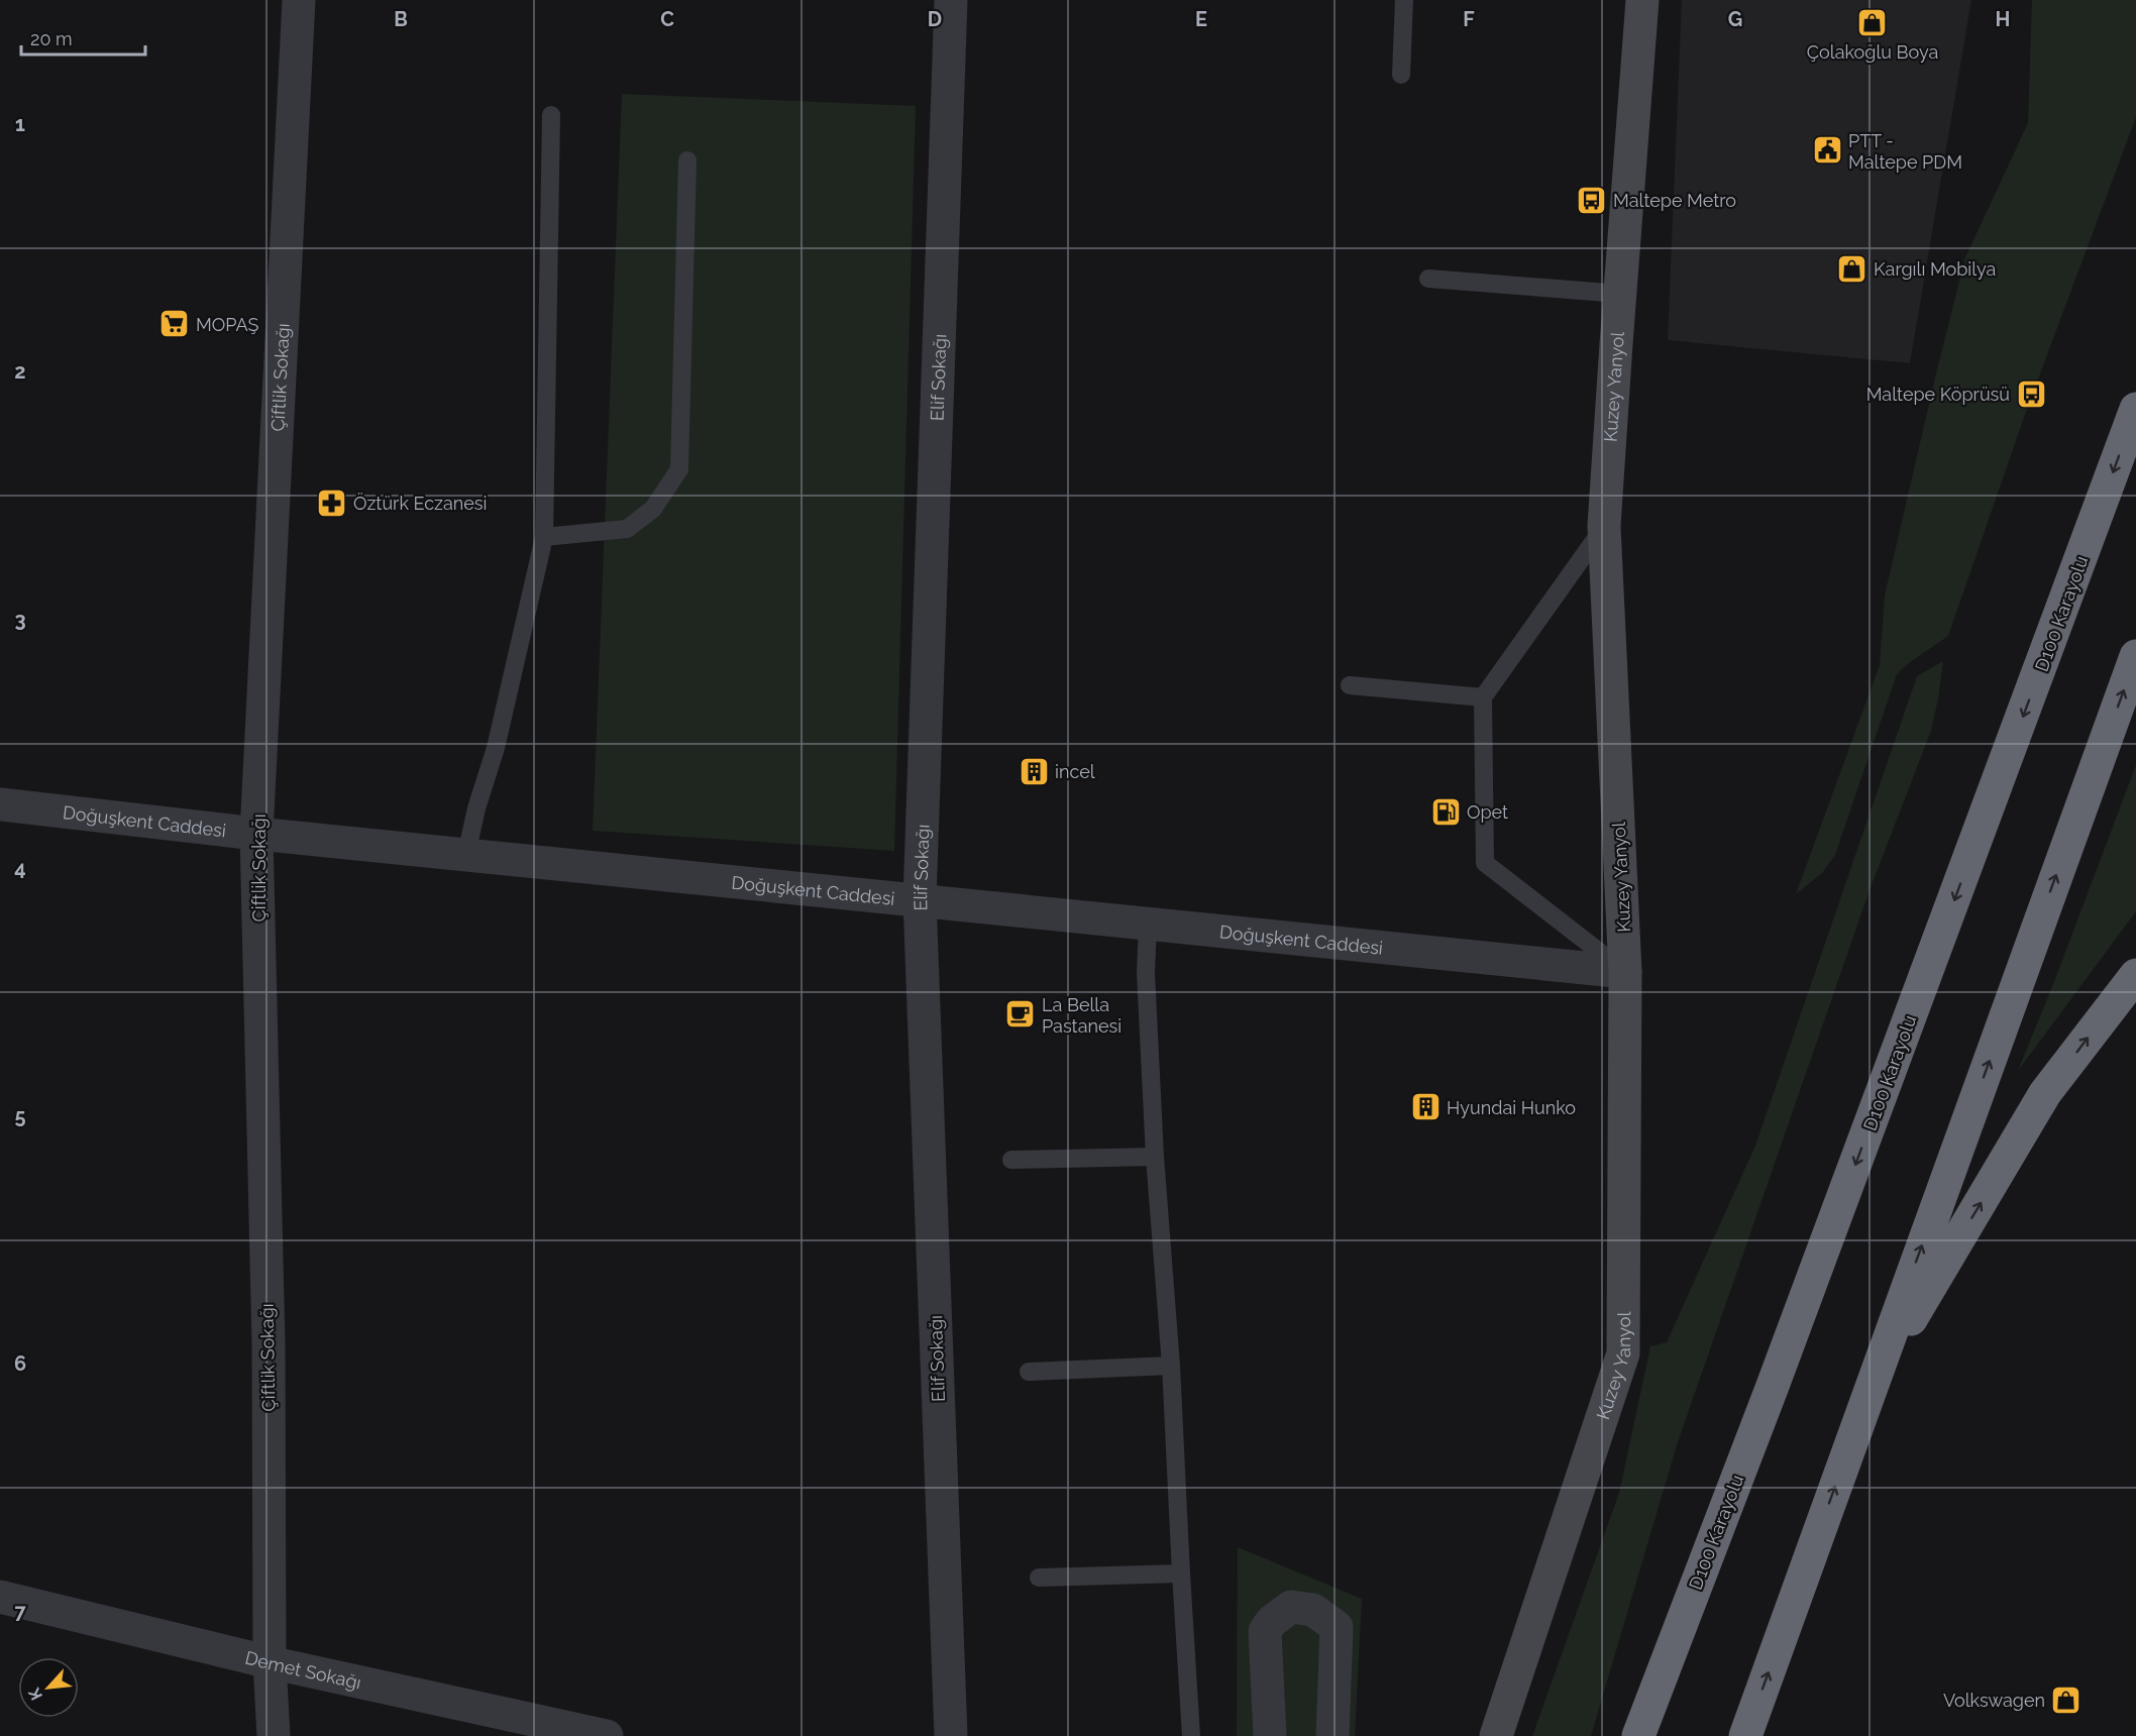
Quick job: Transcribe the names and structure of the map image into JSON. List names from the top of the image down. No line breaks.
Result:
{"streets":{"highway":["D100 Karayolu"],"main road":["Kuzey Yanyol"],"street":["Çiftlik Sokağı","Elif Sokağı","Doğuşkent Caddesi","Demet Sokağı"]},"crossings":[["Çiftlik Sokağı","Doğuşkent Caddesi"],["Çiftlik Sokağı","Demet Sokağı"],["Elif Sokağı","Doğuşkent Caddesi"],["Kuzey Yanyol","Doğuşkent Caddesi"]],"places":{"shop":["Çolakoğlu Boya","Kargılı Mobilya","Volkswagen"],"public building":["PTT - Maltepe PDM"],"bus stop":["Maltepe Metro","Maltepe Köprüsü"],"supermarket":["MOPAŞ"],"pharmacy":["Öztürk Eczanesi"],"building":["incel","Hyundai Hunko"],"fuel station":["Opet"],"cafe":["La Bella Pastanesi"]},"scale_bar":"20 m","north":"bottom left","grid":{"columns":["B","C","D","E","F","G","H"],"rows":["1","2","3","4","5","6","7"]}}
